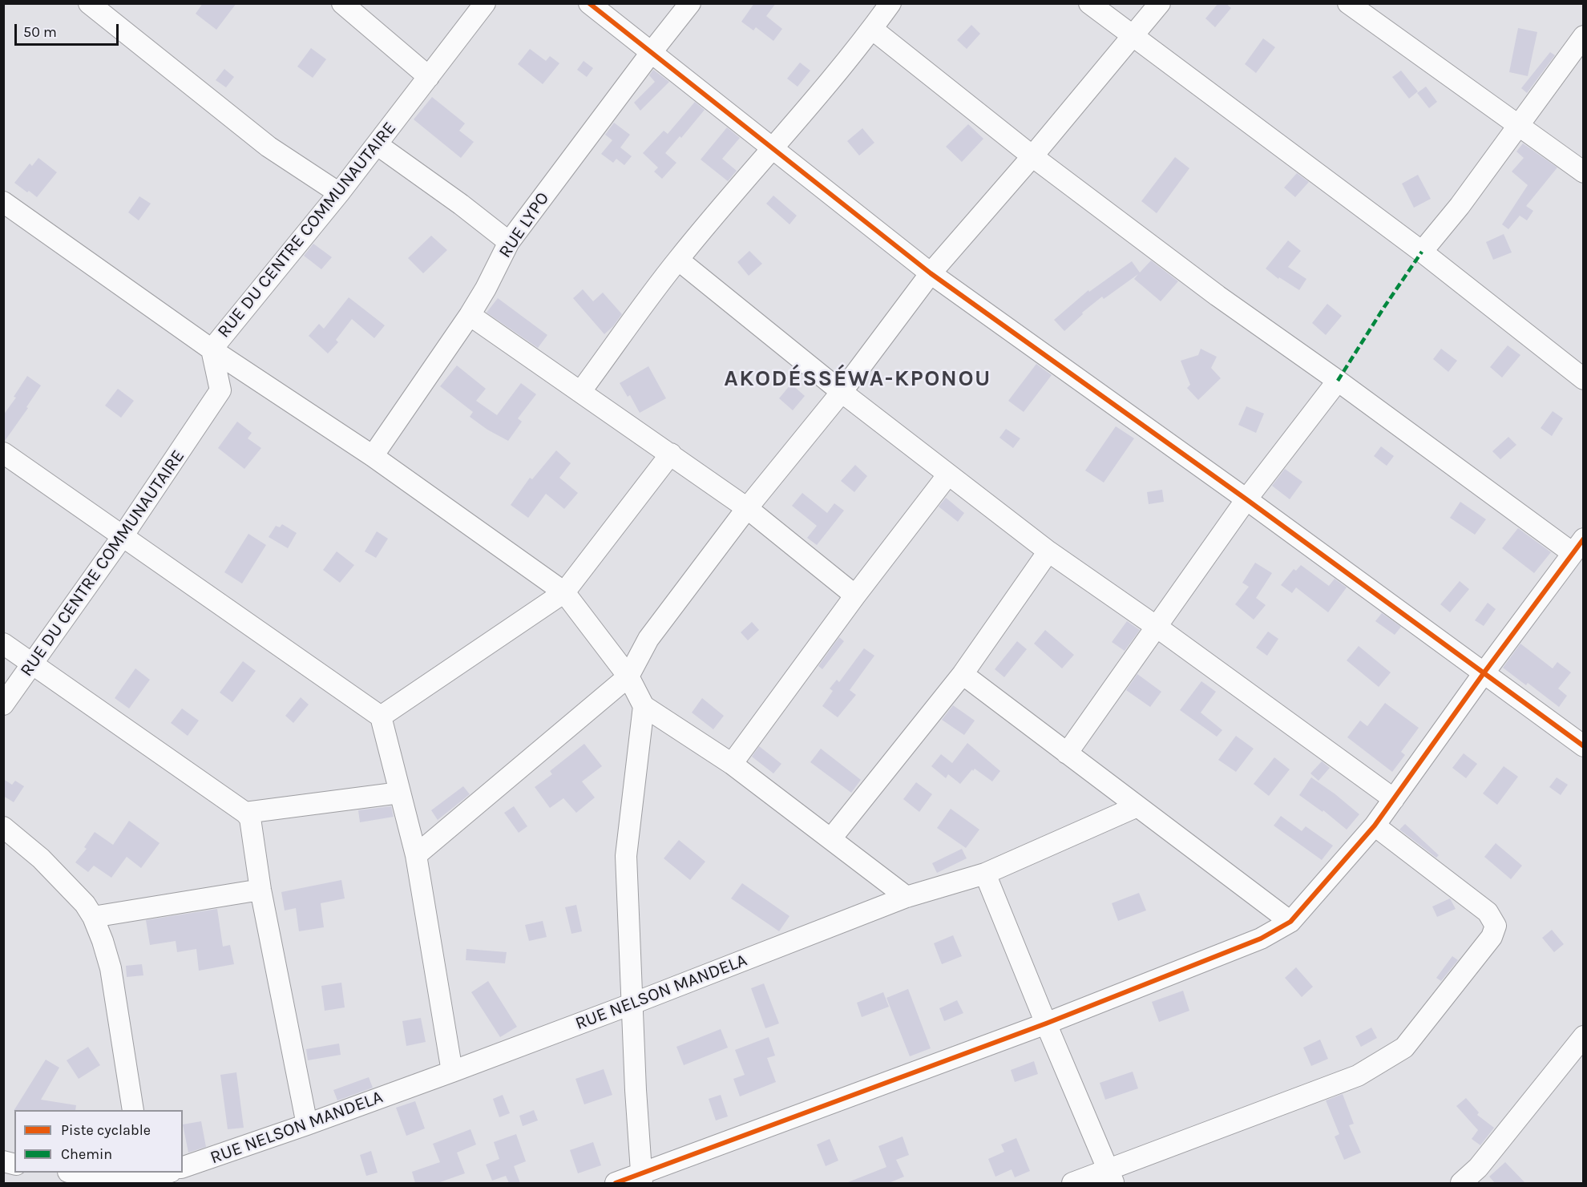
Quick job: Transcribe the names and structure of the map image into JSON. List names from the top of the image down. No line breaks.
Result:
{"streets":{"street":["RUE LYPO","RUE DU CENTRE COMMUNAUTAIRE","RUE NELSON MANDELA"]},"districts":["AKODÉSSÉWA-KPONOU"],"legend":["Piste cyclable","Chemin"],"scale_bar":"50 m"}
